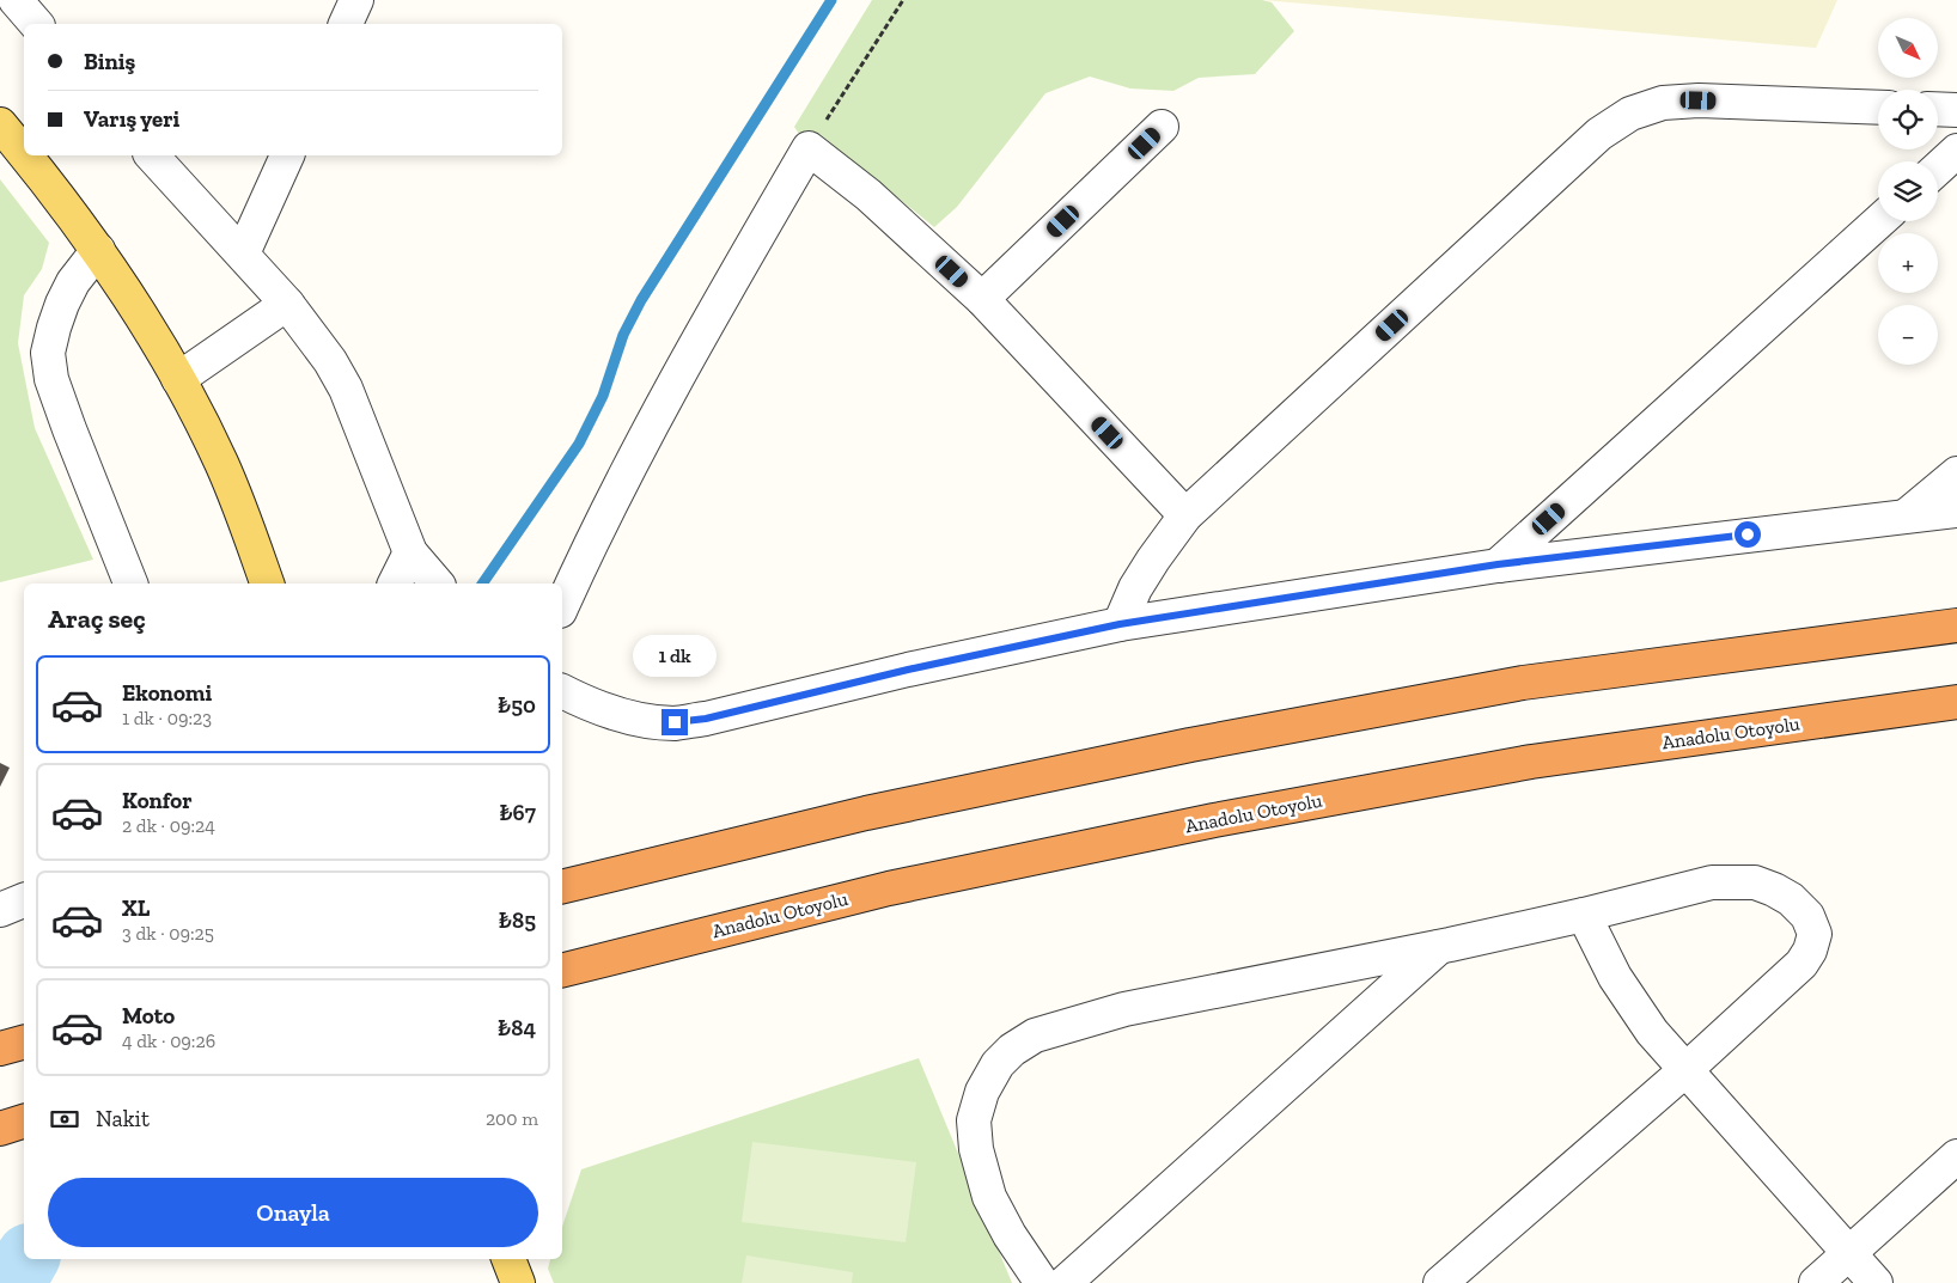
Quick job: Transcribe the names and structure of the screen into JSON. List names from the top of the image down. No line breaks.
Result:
{"streets":{"highway":["Anadolu Otoyolu"]},"north":"bottom right","page":{"map_buttons":["+","−"],"banner":["Biniş","Varış yeri"],"heading":"Araç seç","bubble":"1 dk","list":[{"name":"Ekonomi","note":"1 dk · 09:23","value":"₺50"},{"name":"Konfor","note":"2 dk · 09:24","value":"₺67"},{"name":"XL","note":"3 dk · 09:25","value":"₺85"},{"name":"Moto","note":"4 dk · 09:26","value":"₺84"}],"pay":["Nakit","200 m"],"buttons":"Onayla"}}
